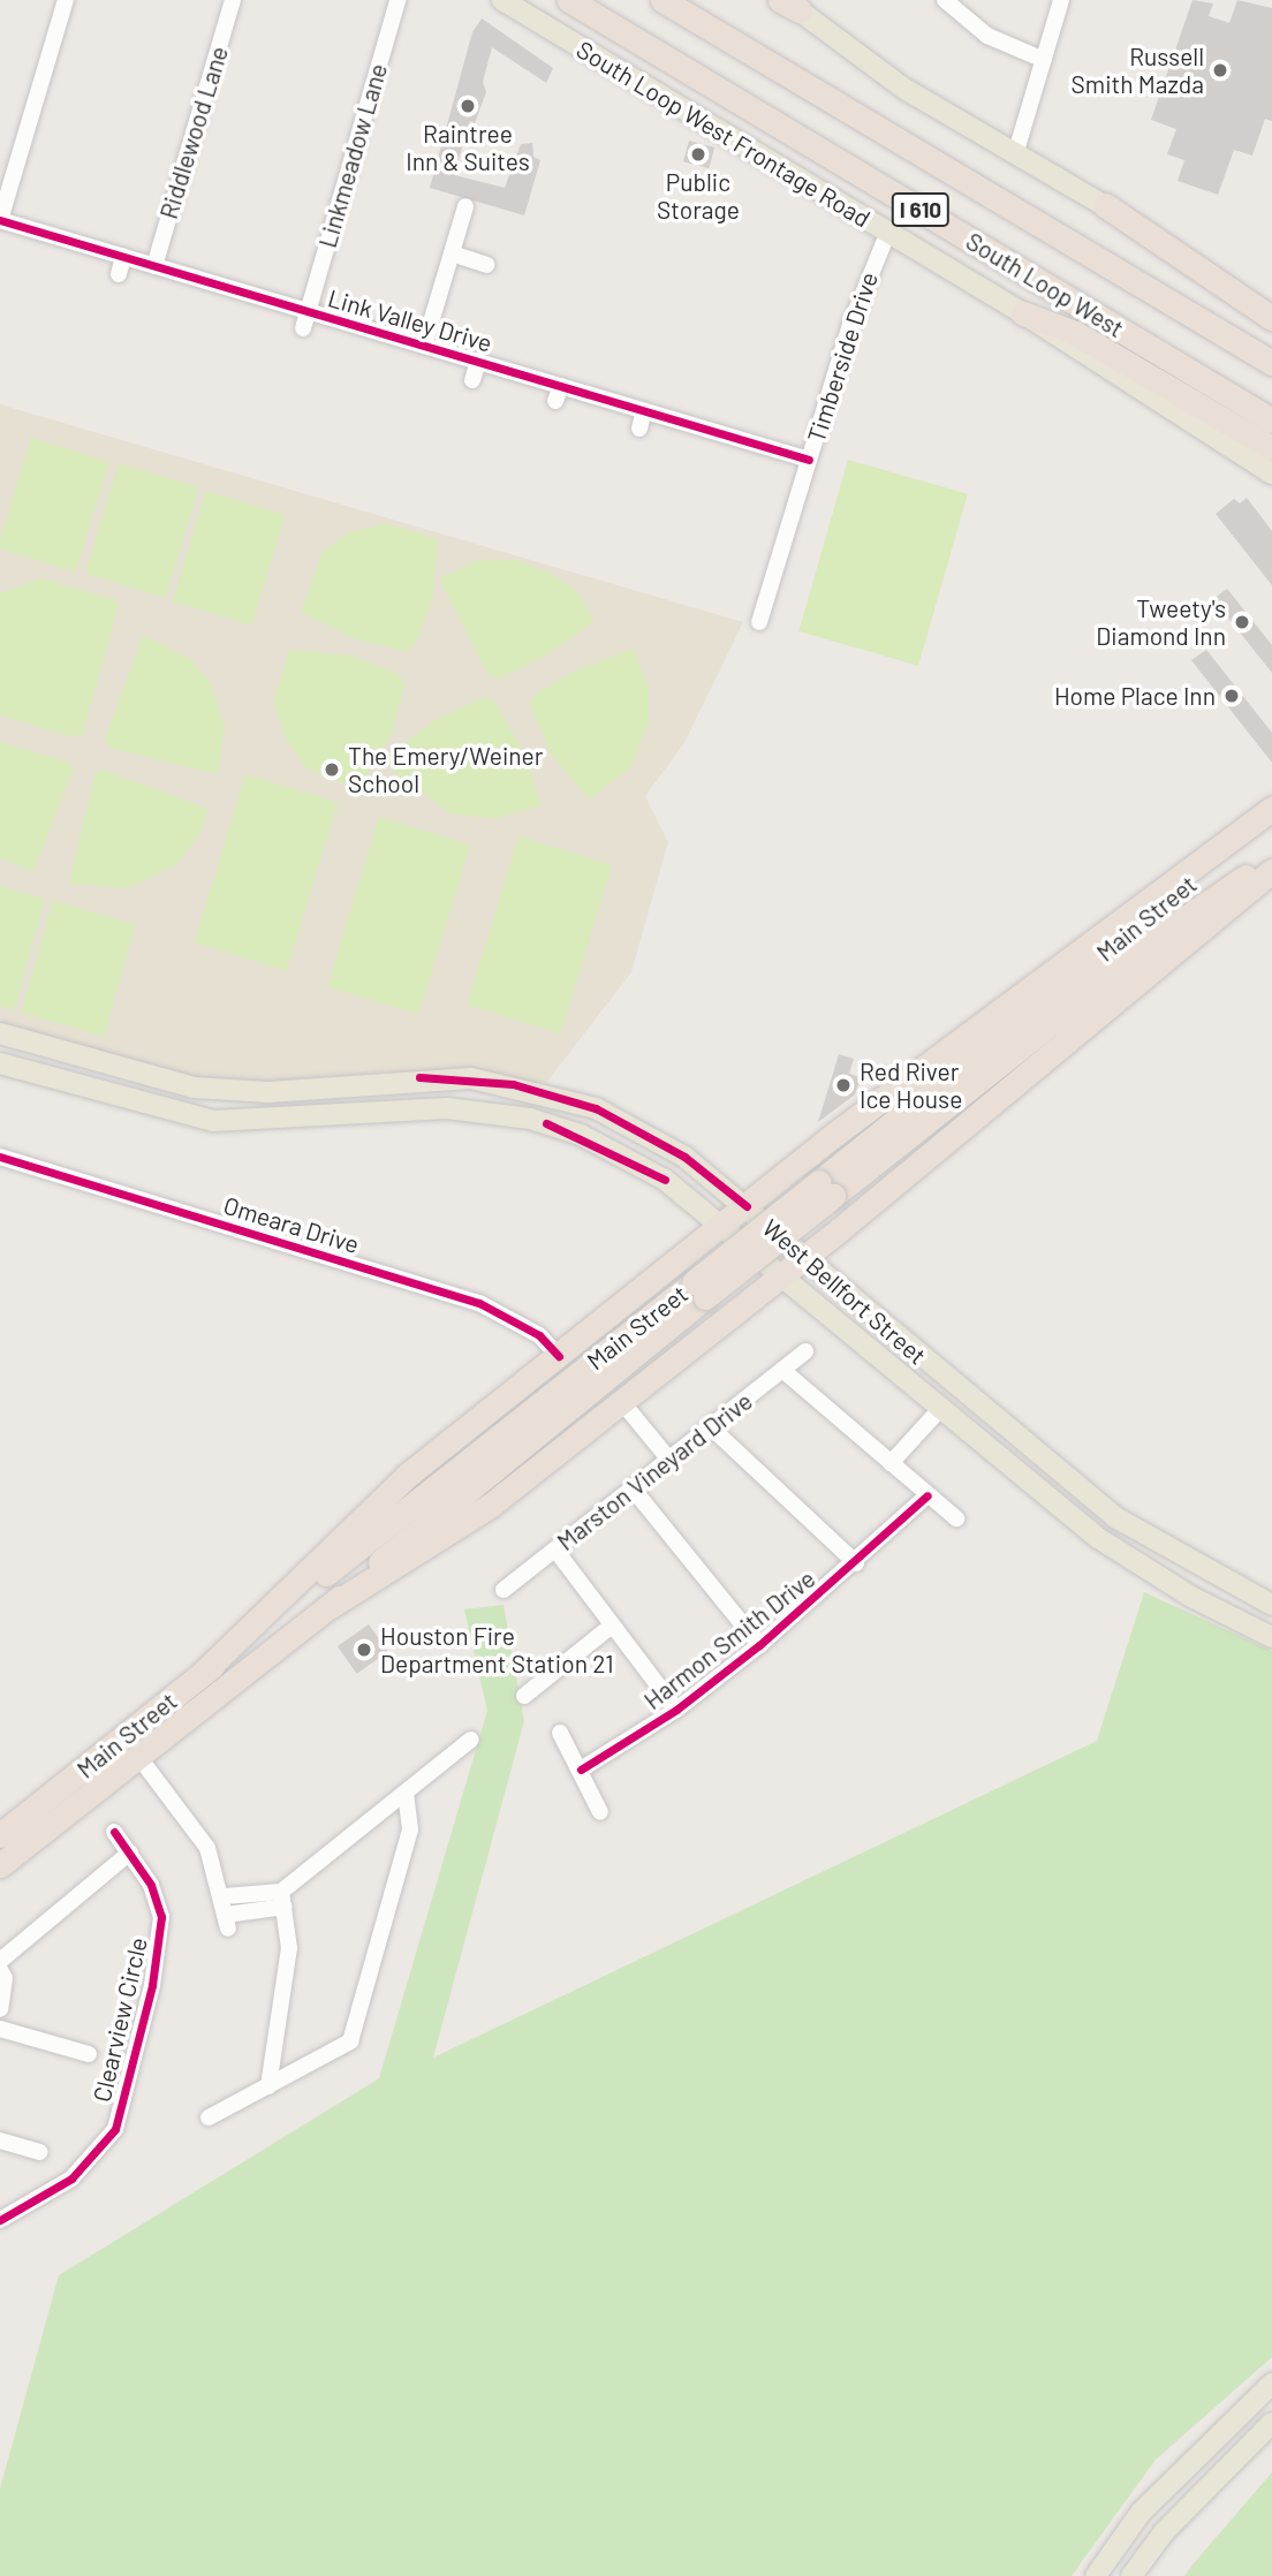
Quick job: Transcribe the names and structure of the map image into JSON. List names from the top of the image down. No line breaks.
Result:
{"streets":{"highway":["I 610","South Loop West","Main Street"],"main road":["South Loop West Frontage Road","West Bellfort Street"],"street":["Riddlewood Lane","Linkmeadow Lane","Link Valley Drive","Timberside Drive","Omeara Drive","Marston Vineyard Drive","Harmon Smith Drive","Clearview Circle"]},"crossings":[["Riddlewood Lane","Link Valley Drive"],["South Loop West Frontage Road","Timberside Drive"],["Linkmeadow Lane","Link Valley Drive"],["Link Valley Drive","Timberside Drive"]],"places":["Russell Smith Mazda","Raintree Inn & Suites","Public Storage","Tweety's Diamond Inn","Home Place Inn","The Emery/Weiner School","Red River Ice House","Houston Fire Department Station 21"]}
